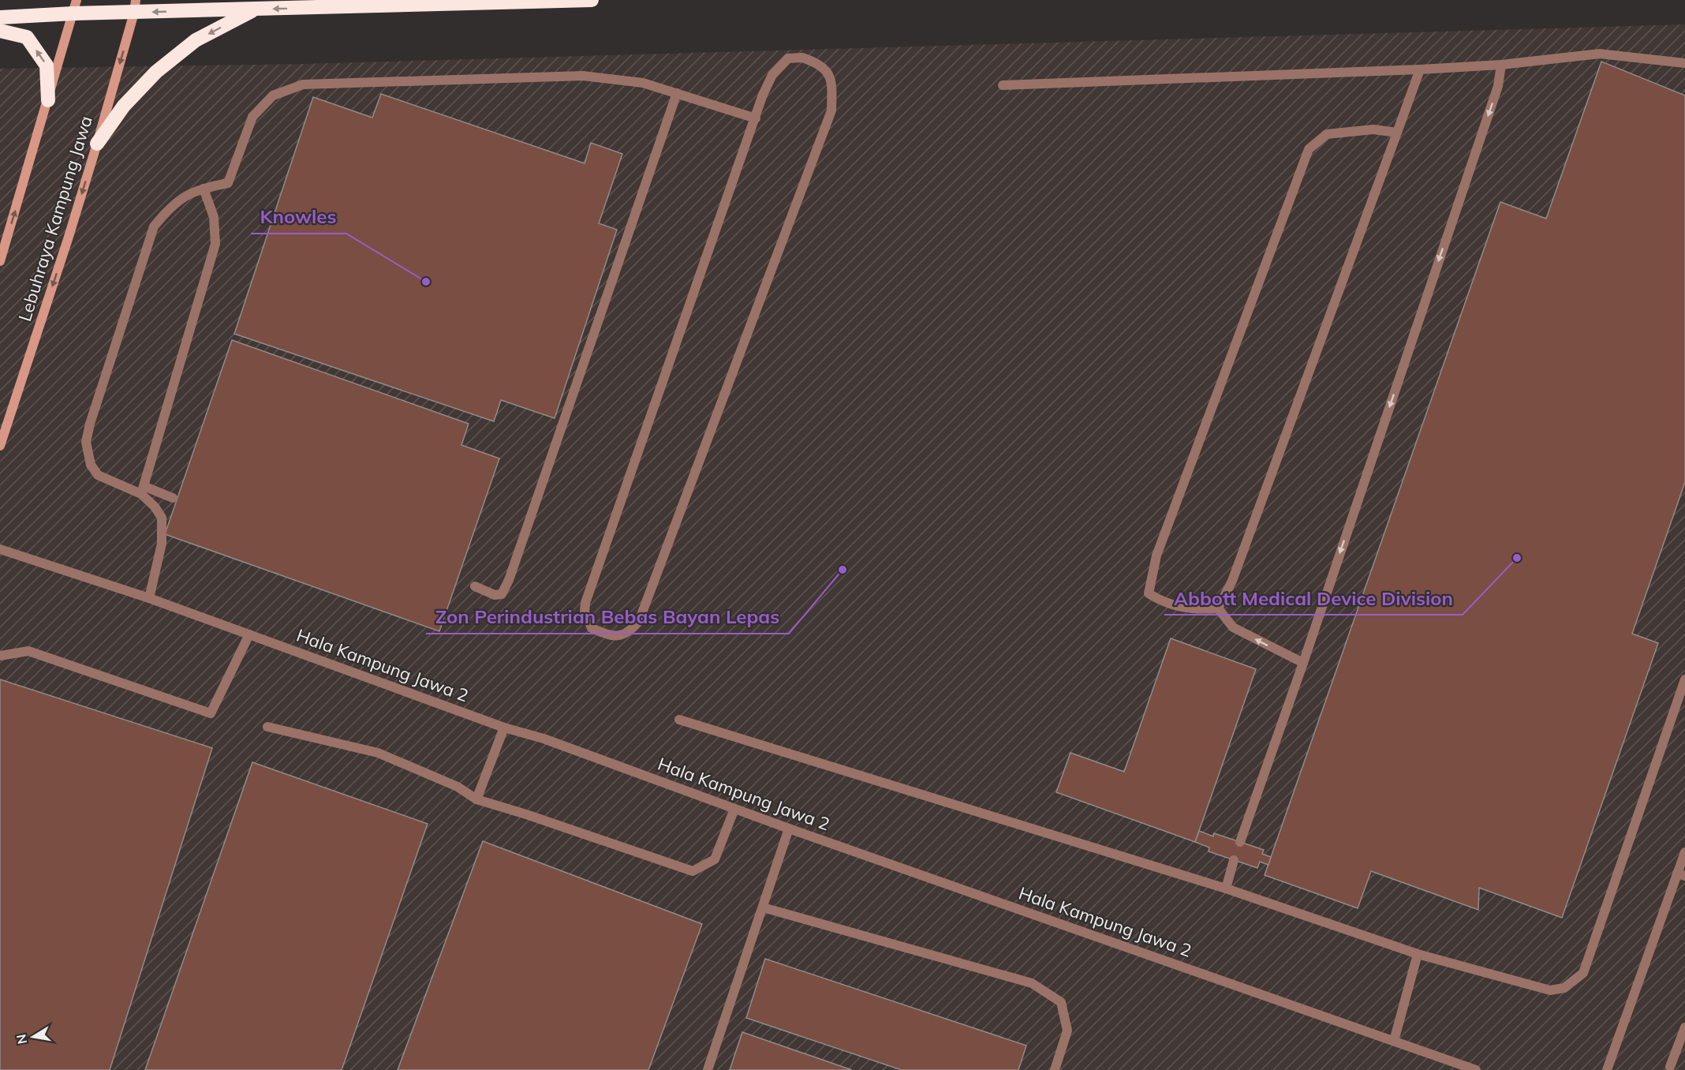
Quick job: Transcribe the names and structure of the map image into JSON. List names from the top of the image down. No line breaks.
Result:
{"streets":{"street":["Lebuhraya Kampung Jawa","Hala Kampung Jawa 2"]},"places":["Knowles","Abbott Medical Device Division","Zon Perindustrian Bebas Bayan Lepas"],"north":"left"}
